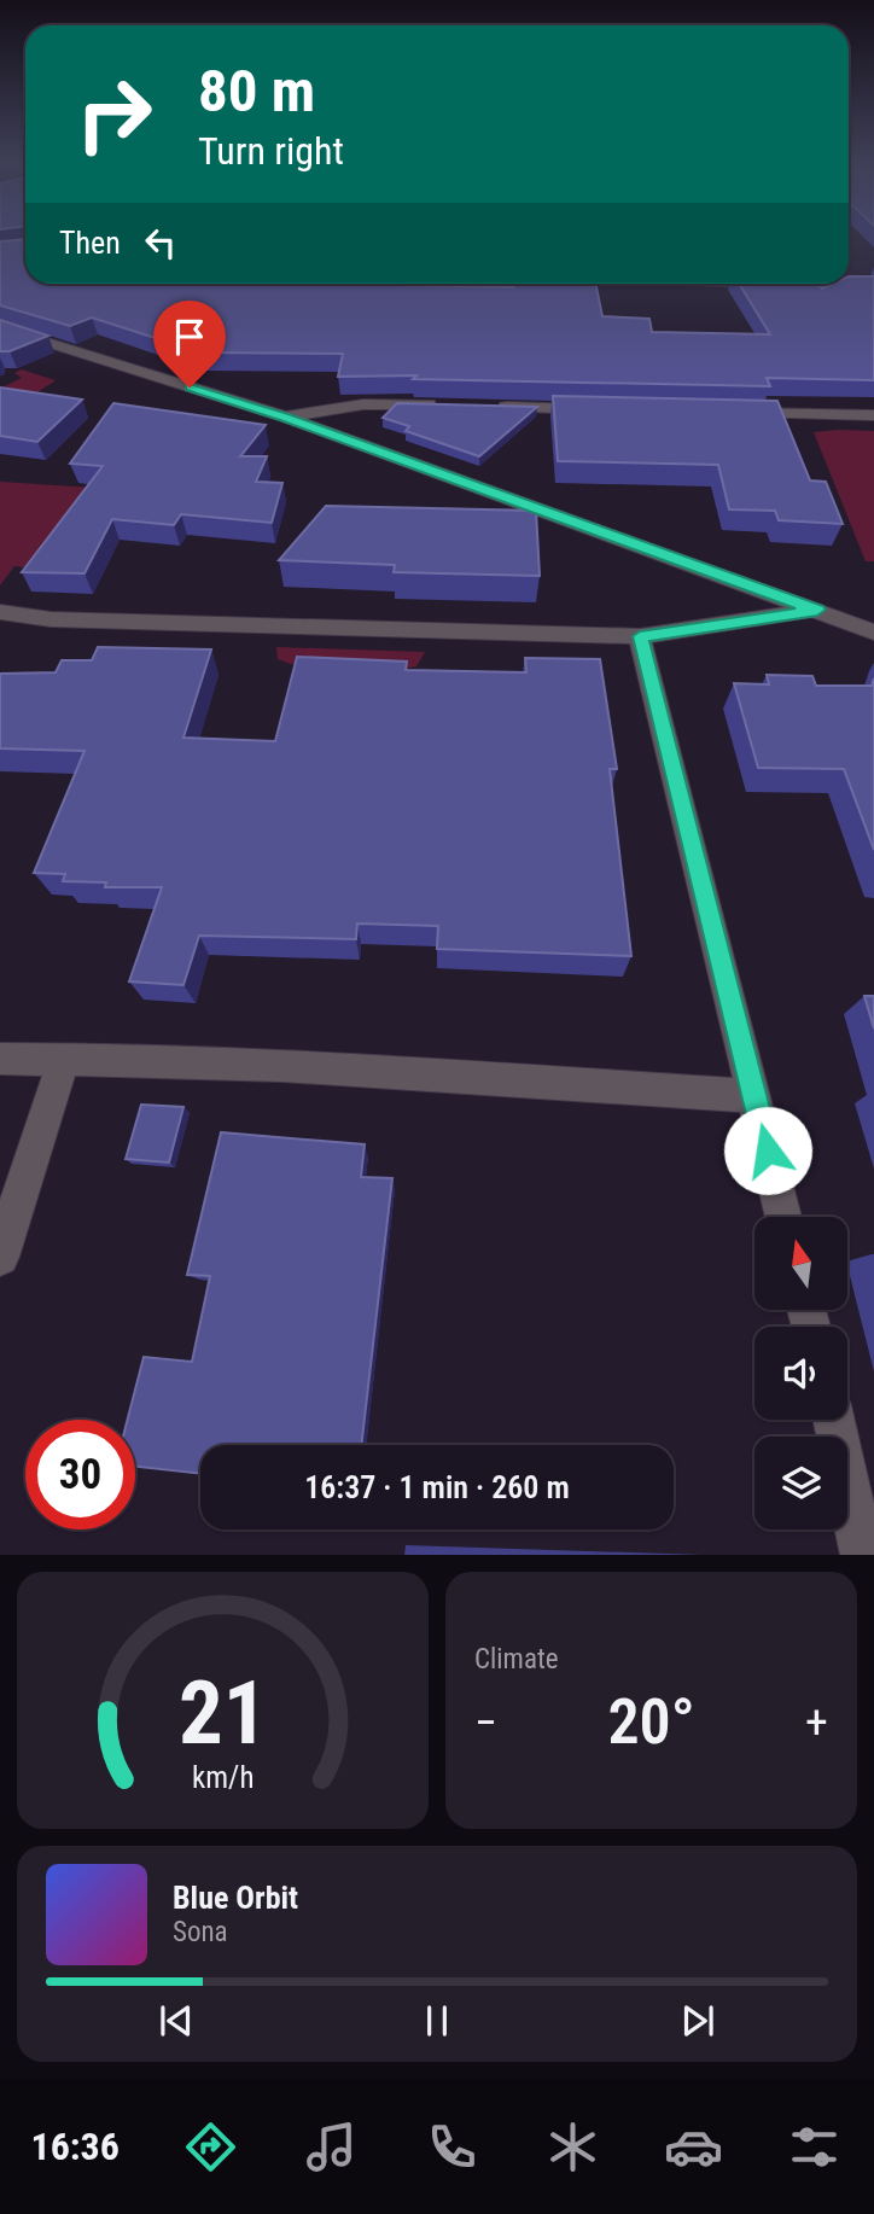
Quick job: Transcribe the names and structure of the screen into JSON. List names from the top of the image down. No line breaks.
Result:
{"north":"top","page":{"turn":["80 m","Turn right"],"then":"Then","limit":"30","trip":"16:37 · 1 min · 260 m","tile":"Climate","heat":["−","20°","+"],"song":["Blue Orbit","Sona"],"tabs":"16:36","gauge":["21","km/h"]}}
